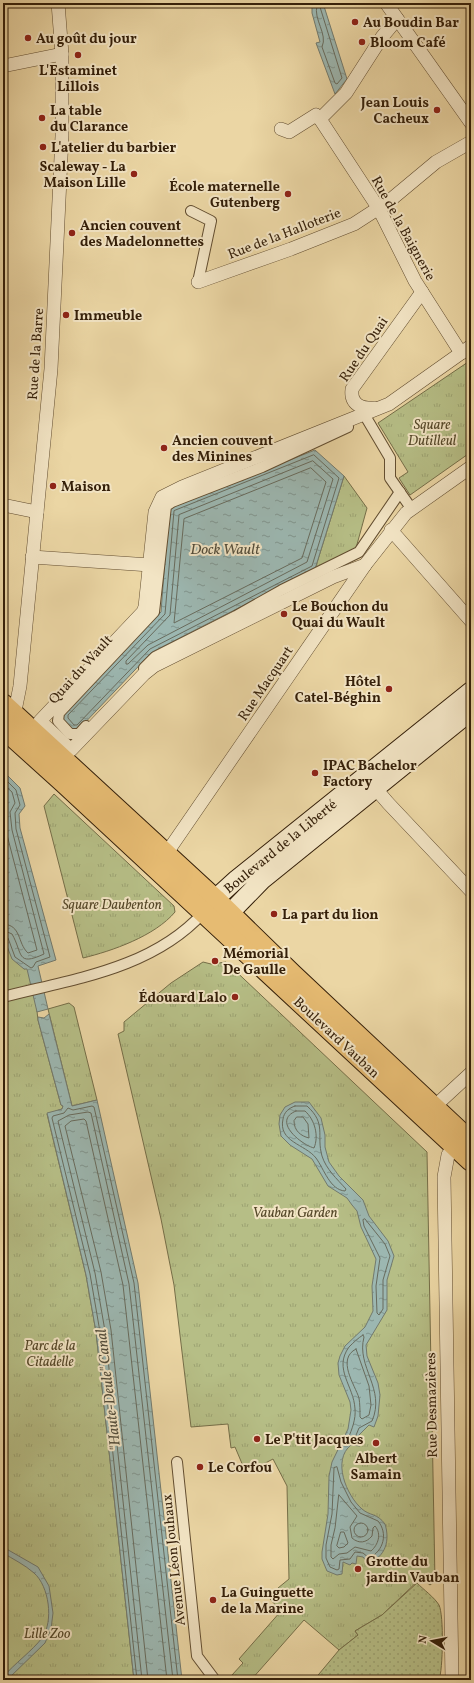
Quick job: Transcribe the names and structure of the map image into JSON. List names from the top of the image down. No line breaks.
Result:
{"streets":{"main road":["Boulevard de la Liberté","Boulevard Vauban"],"street":["Rue de la Baignerie","Rue de la Halloterie","Rue du Quai","Rue de la Barre","Quai du Wault","Rue Macquart","Rue Desmazières","Avenue Léon Jouhaux"]},"crossings":[["Rue de la Baignerie","Rue de la Halloterie"],["Rue de la Baignerie","Rue du Quai"],["Rue du Quai","Quai du Wault"],["Quai du Wault","Rue Macquart"],["Boulevard de la Liberté","Boulevard Vauban"],["Boulevard Vauban","Rue Desmazières"]],"water":["Dock Wault","\"Haute-Deule\" Canal"],"parks":["Square Dutilleul","Square Daubenton","Vauban Garden","Parc de la Citadelle","Lille Zoo"],"places":["Au Boudin Bar","Au goût du jour","Bloom Café","L'Estaminet Lillois","Jean Louis Cacheux","La table du Clarance","L'atelier du barbier","Scaleway - La Maison Lille","École maternelle Gutenberg","Ancien couvent des Madelonnettes","Immeuble","Ancien couvent des Minines","Maison","Le Bouchon du Quai du Wault","Hôtel Catel-Béghin","IPAC Bachelor Factory","La part du lion","Mémorial De Gaulle","Édouard Lalo","Le P'tit Jacques","Albert Samain","Le Corfou","Grotte du jardin Vauban","La Guinguette de la Marine"],"north":"left"}
